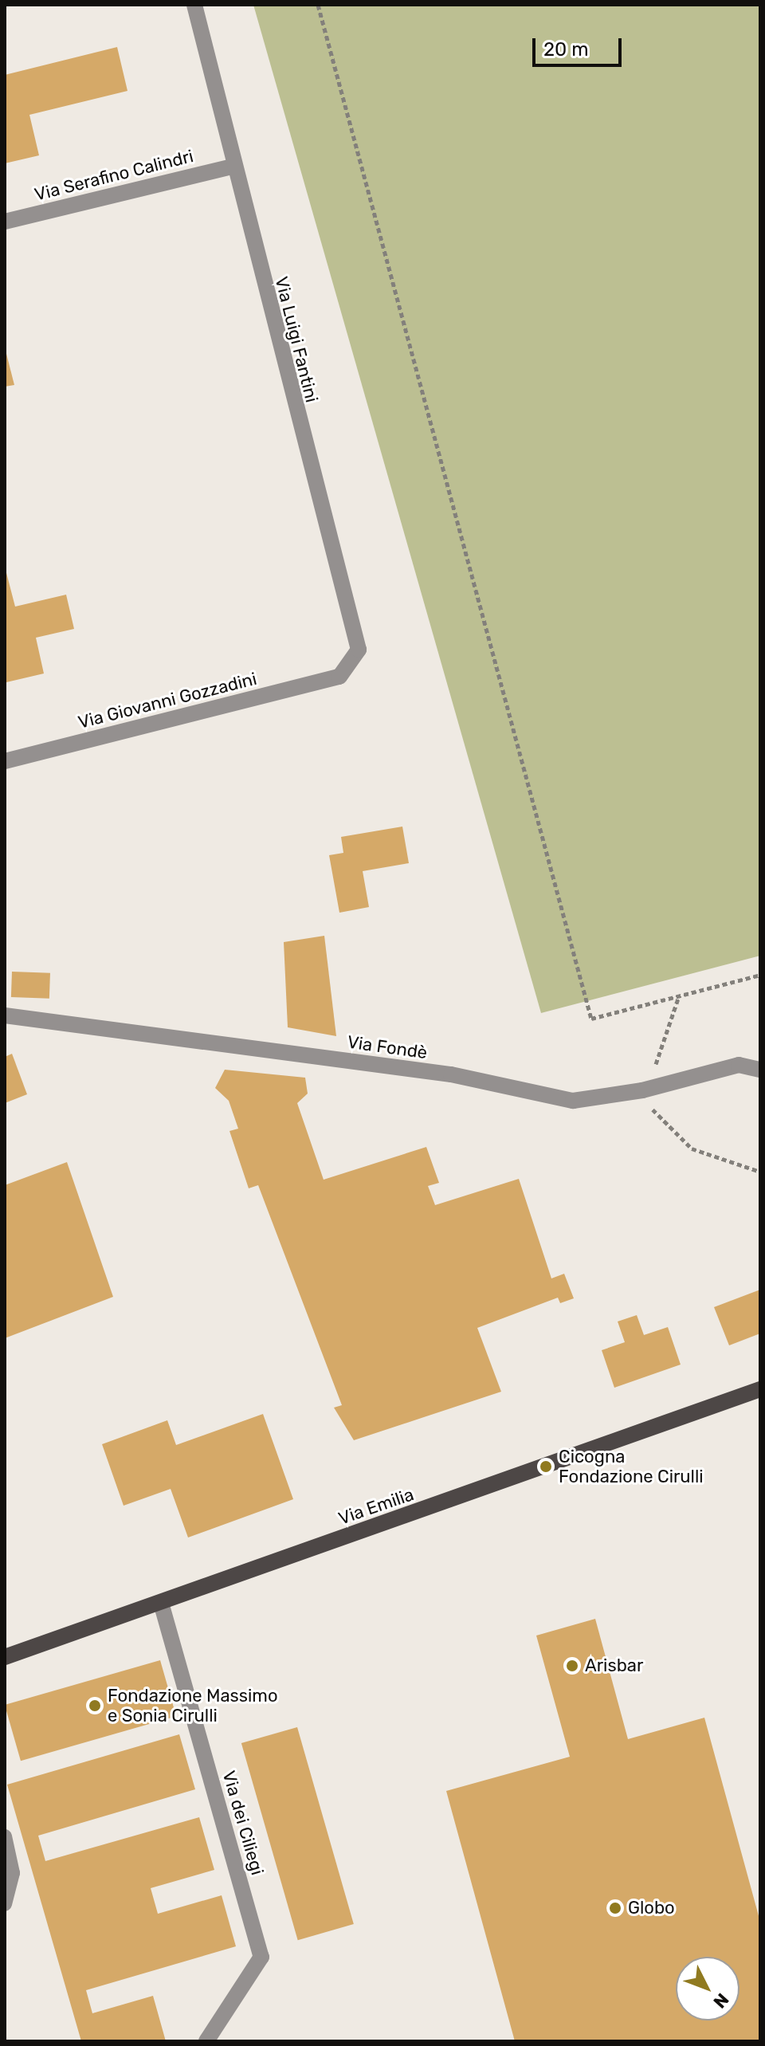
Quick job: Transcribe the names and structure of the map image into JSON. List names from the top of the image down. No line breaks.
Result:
{"streets":{"main road":["Via Emilia"],"street":["Via Serafino Calindri","Via Luigi Fantini","Via Giovanni Gozzadini","Via Fondè","Via dei Ciliegi"]},"crossings":[["Via Serafino Calindri","Via Luigi Fantini"],["Via Luigi Fantini","Via Giovanni Gozzadini"],["Via Emilia","Via dei Ciliegi"]],"places":["Cicogna Fondazione Cirulli","Arisbar","Fondazione Massimo e Sonia Cirulli","Globo"],"scale_bar":"20 m","north":"bottom right"}
